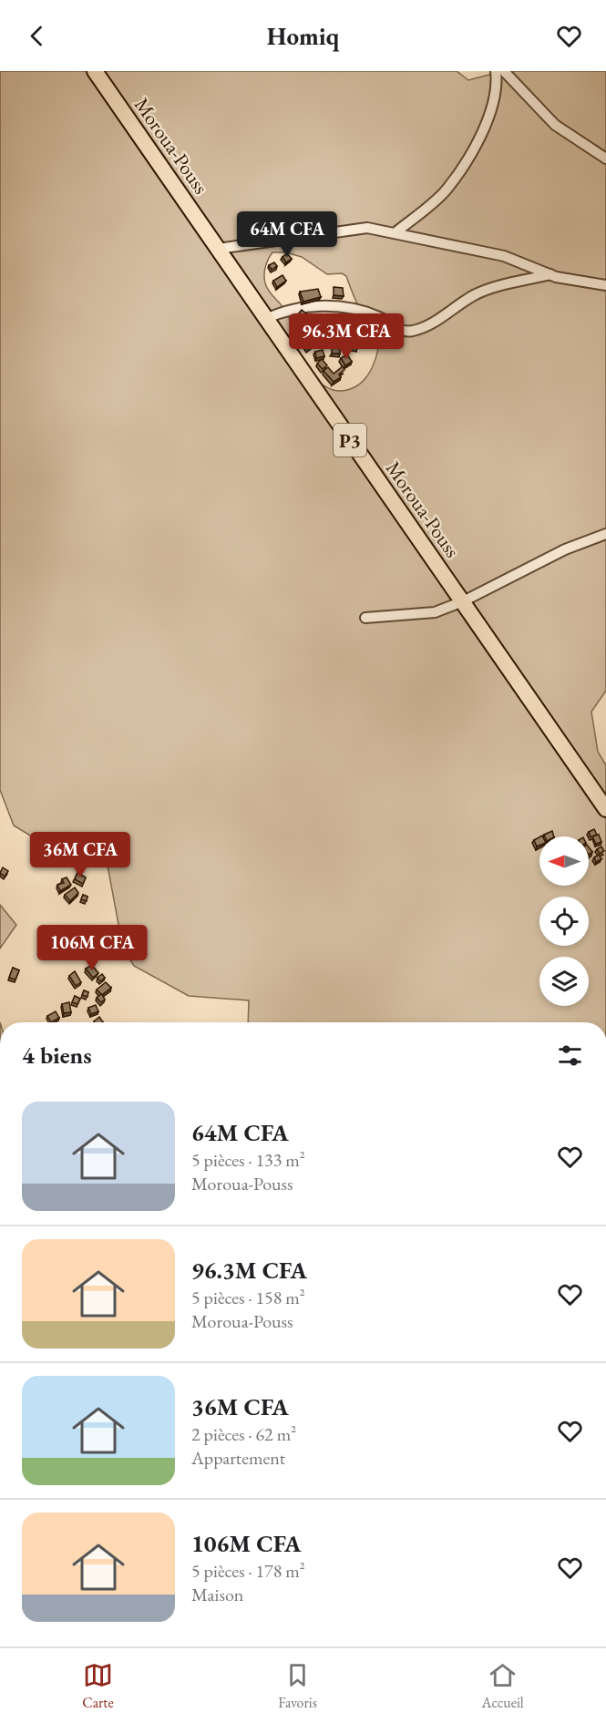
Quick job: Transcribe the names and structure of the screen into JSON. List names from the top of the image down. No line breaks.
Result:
{"streets":{"main road":["Moroua-Pouss","P3"]},"north":"left","page":{"header":"Homiq","price":["64M CFA","96.3M CFA","36M CFA","106M CFA"],"heading":"4 biens","list":[{"name":"64M CFA","note":"5 pièces · 133 m² · Moroua-Pouss"},{"name":"96.3M CFA","note":"5 pièces · 158 m² · Moroua-Pouss"},{"name":"36M CFA","note":"2 pièces · 62 m² · Appartement"},{"name":"106M CFA","note":"5 pièces · 178 m² · Maison"}],"tabs":["Carte","Favoris","Accueil"]}}
